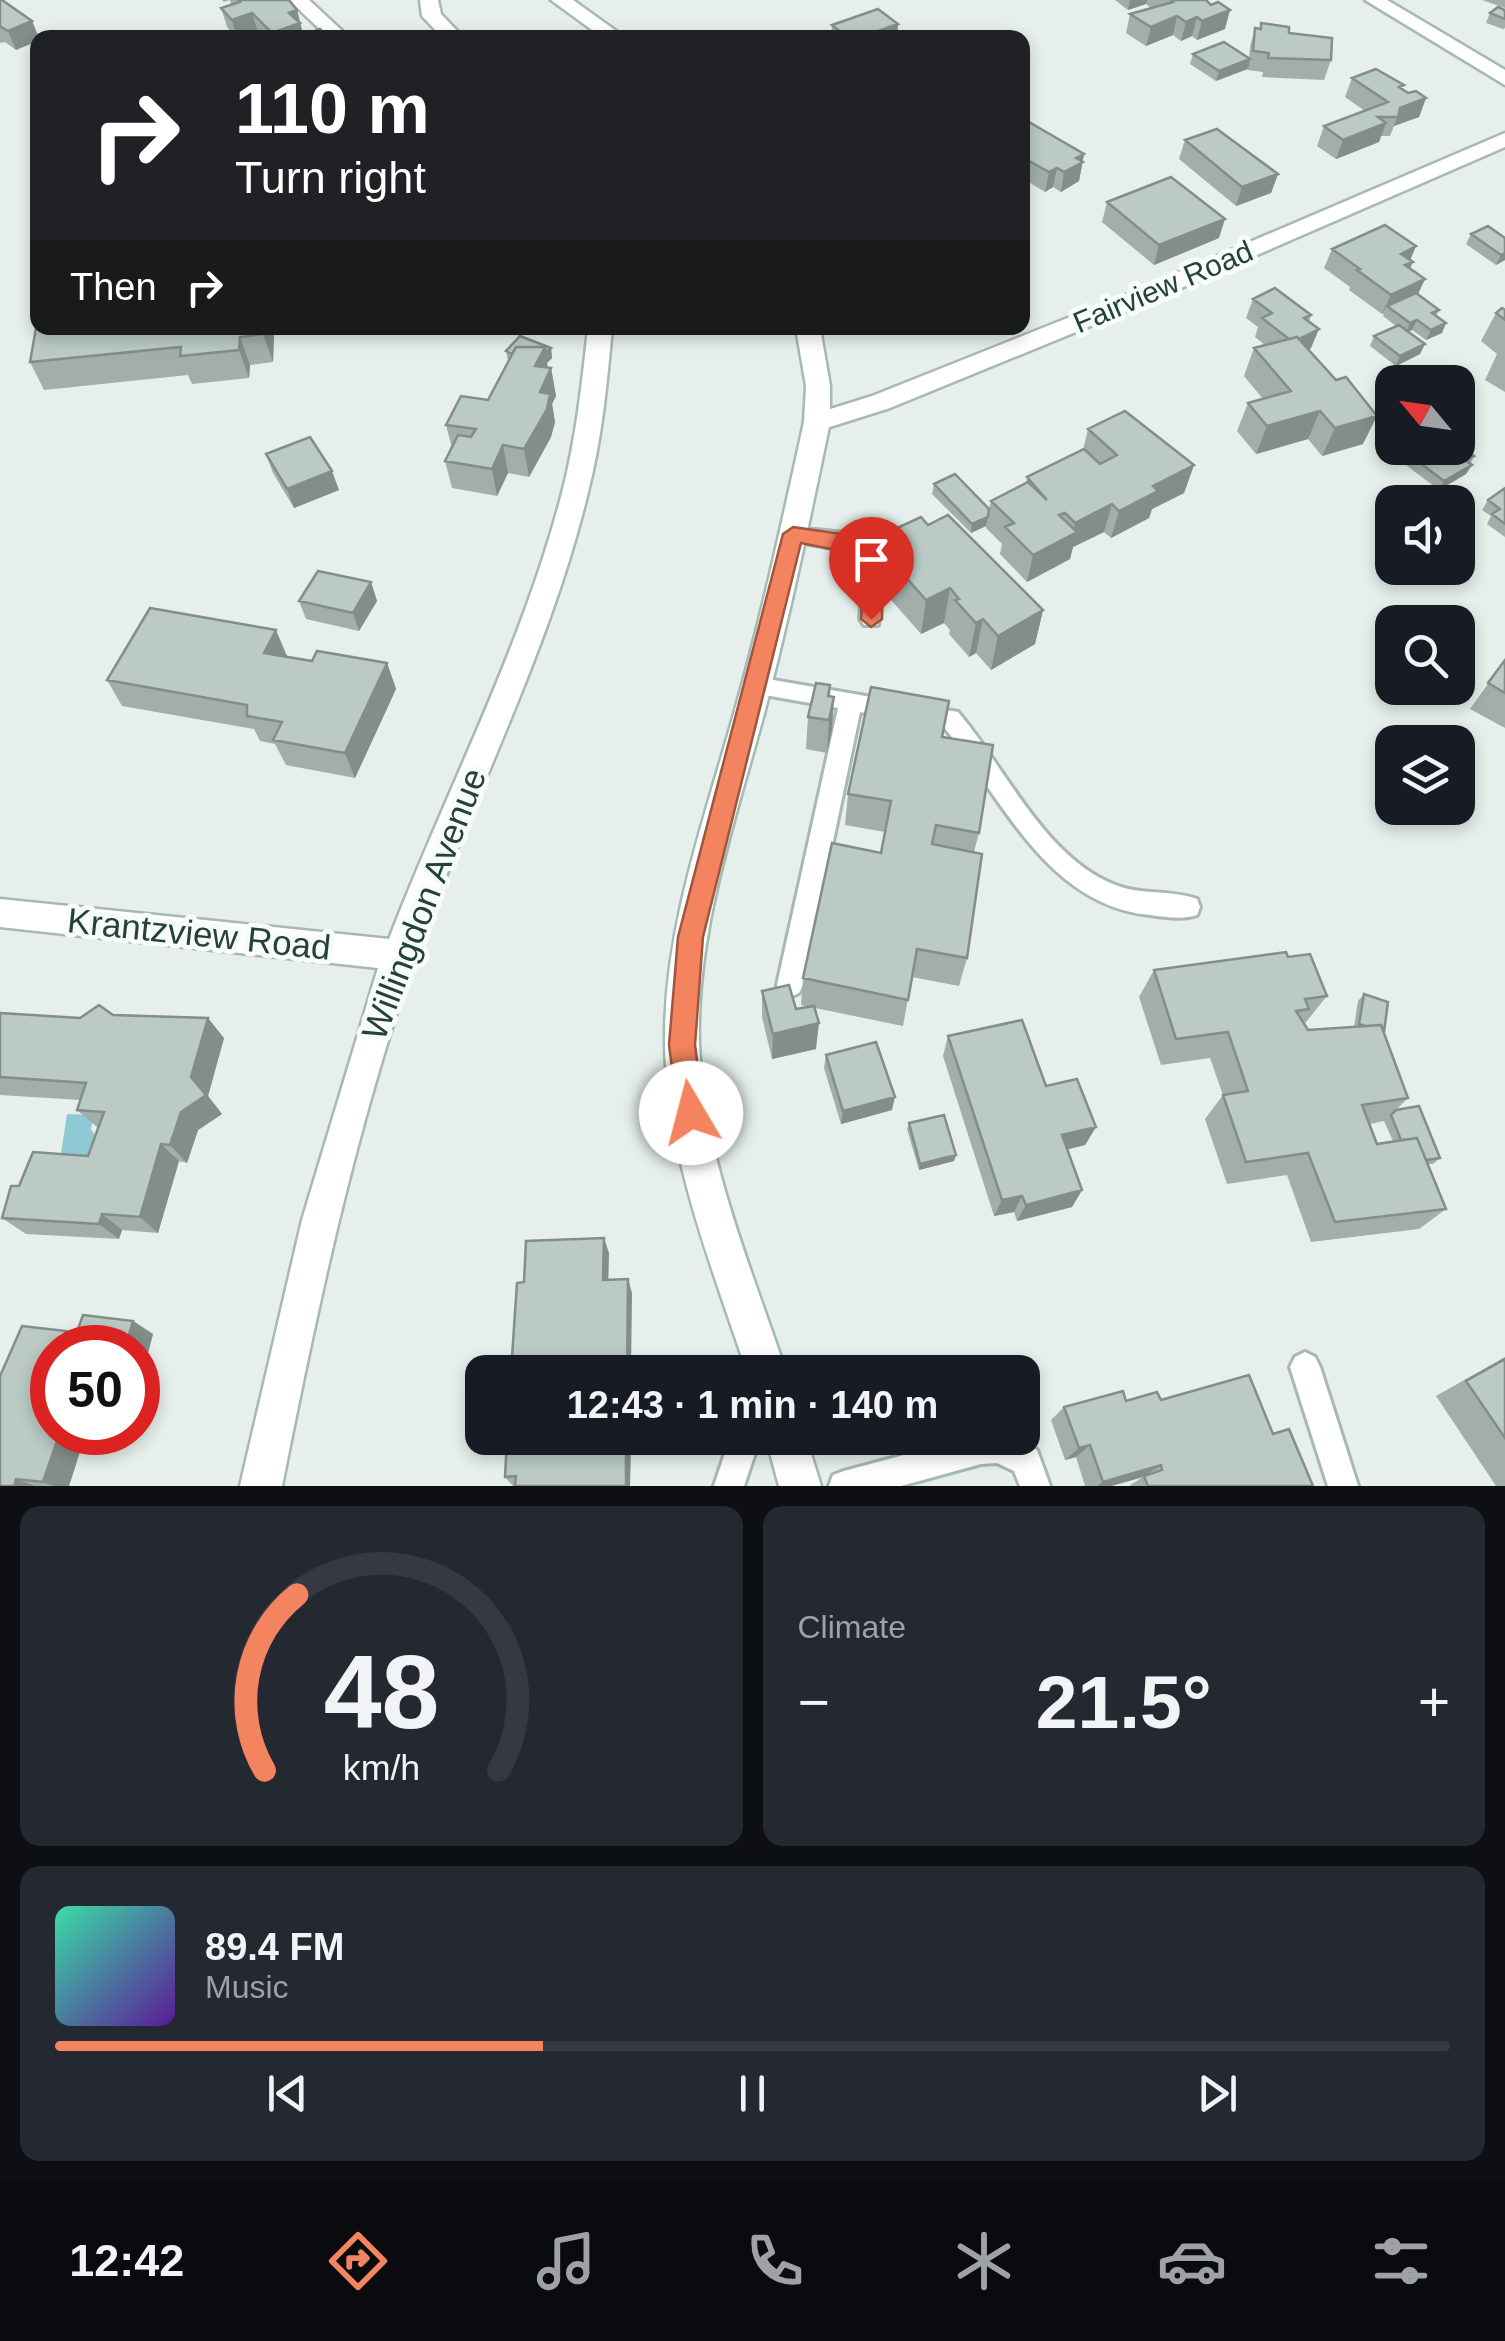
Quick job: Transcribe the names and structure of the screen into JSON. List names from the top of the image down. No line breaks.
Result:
{"streets":{"street":["Fairview Road","Willingdon Avenue","Krantzview Road"]},"crossings":[["Willingdon Avenue","Krantzview Road"]],"north":"top left","page":{"turn":["110 m","Turn right"],"then":"Then","limit":"50","trip":"12:43 · 1 min · 140 m","tile":"Climate","heat":["−","21.5°","+"],"song":["89.4 FM","Music"],"tabs":"12:42","gauge":["48","km/h"]}}
